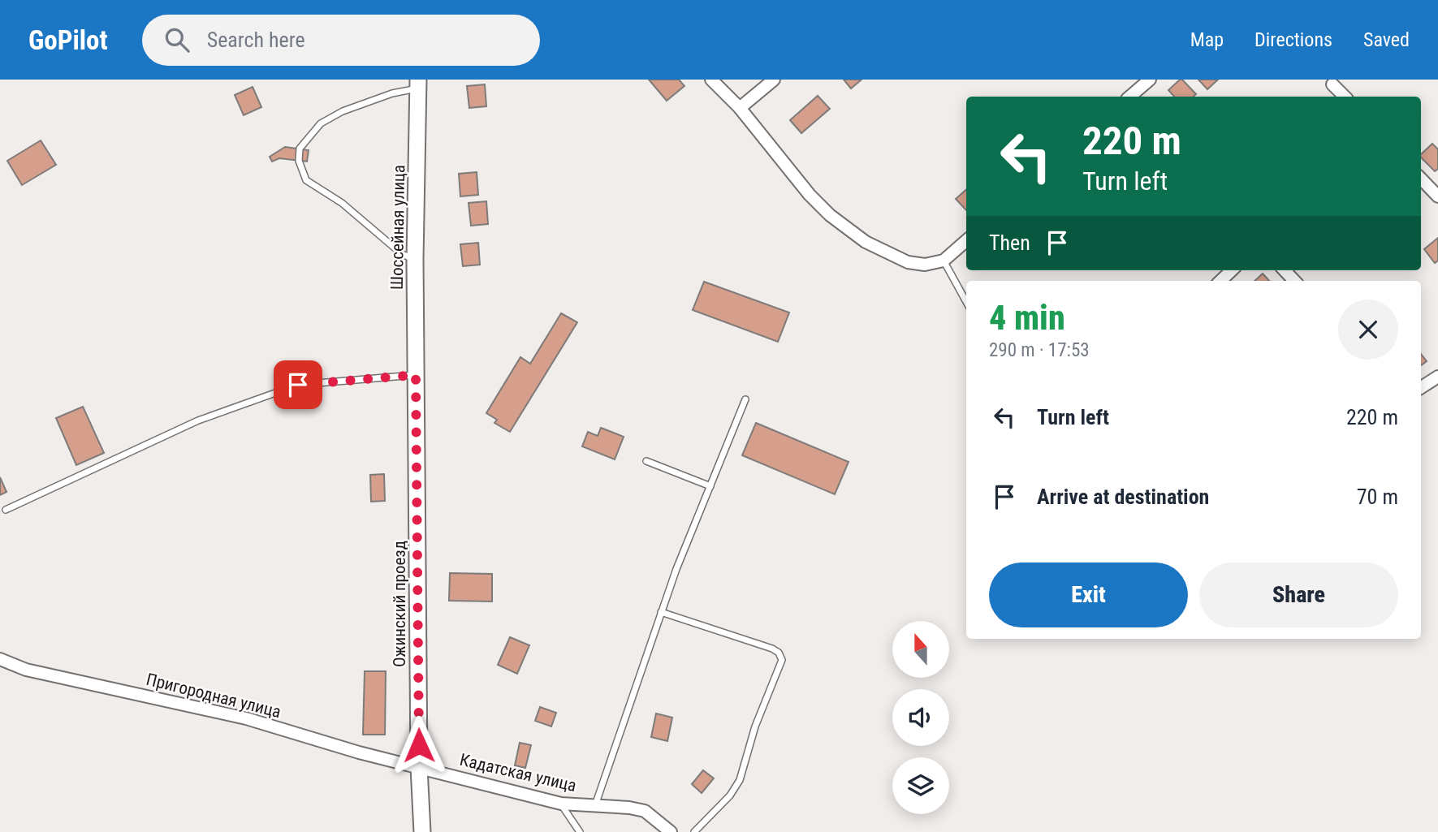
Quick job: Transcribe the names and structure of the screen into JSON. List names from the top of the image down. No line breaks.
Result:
{"streets":{"main road":["Шоссейная улица","Ожинский проезд"],"street":["Пригородная улица","Кадатская улица"]},"crossings":[["Шоссейная улица","Ожинский проезд"],["Ожинский проезд","Пригородная улица"],["Ожинский проезд","Кадатская улица"],["Пригородная улица","Кадатская улица"]],"north":"top","page":{"header":"GoPilot","search":"Search here","nav":["Map","Directions","Saved"],"turn":["220 m","Turn left"],"then":"Then","heading":["4 min","290 m · 17:53"],"list":[{"name":"Turn left","value":"220 m"},{"name":"Arrive at destination","value":"70 m"}],"buttons":["Exit","Share"]}}
